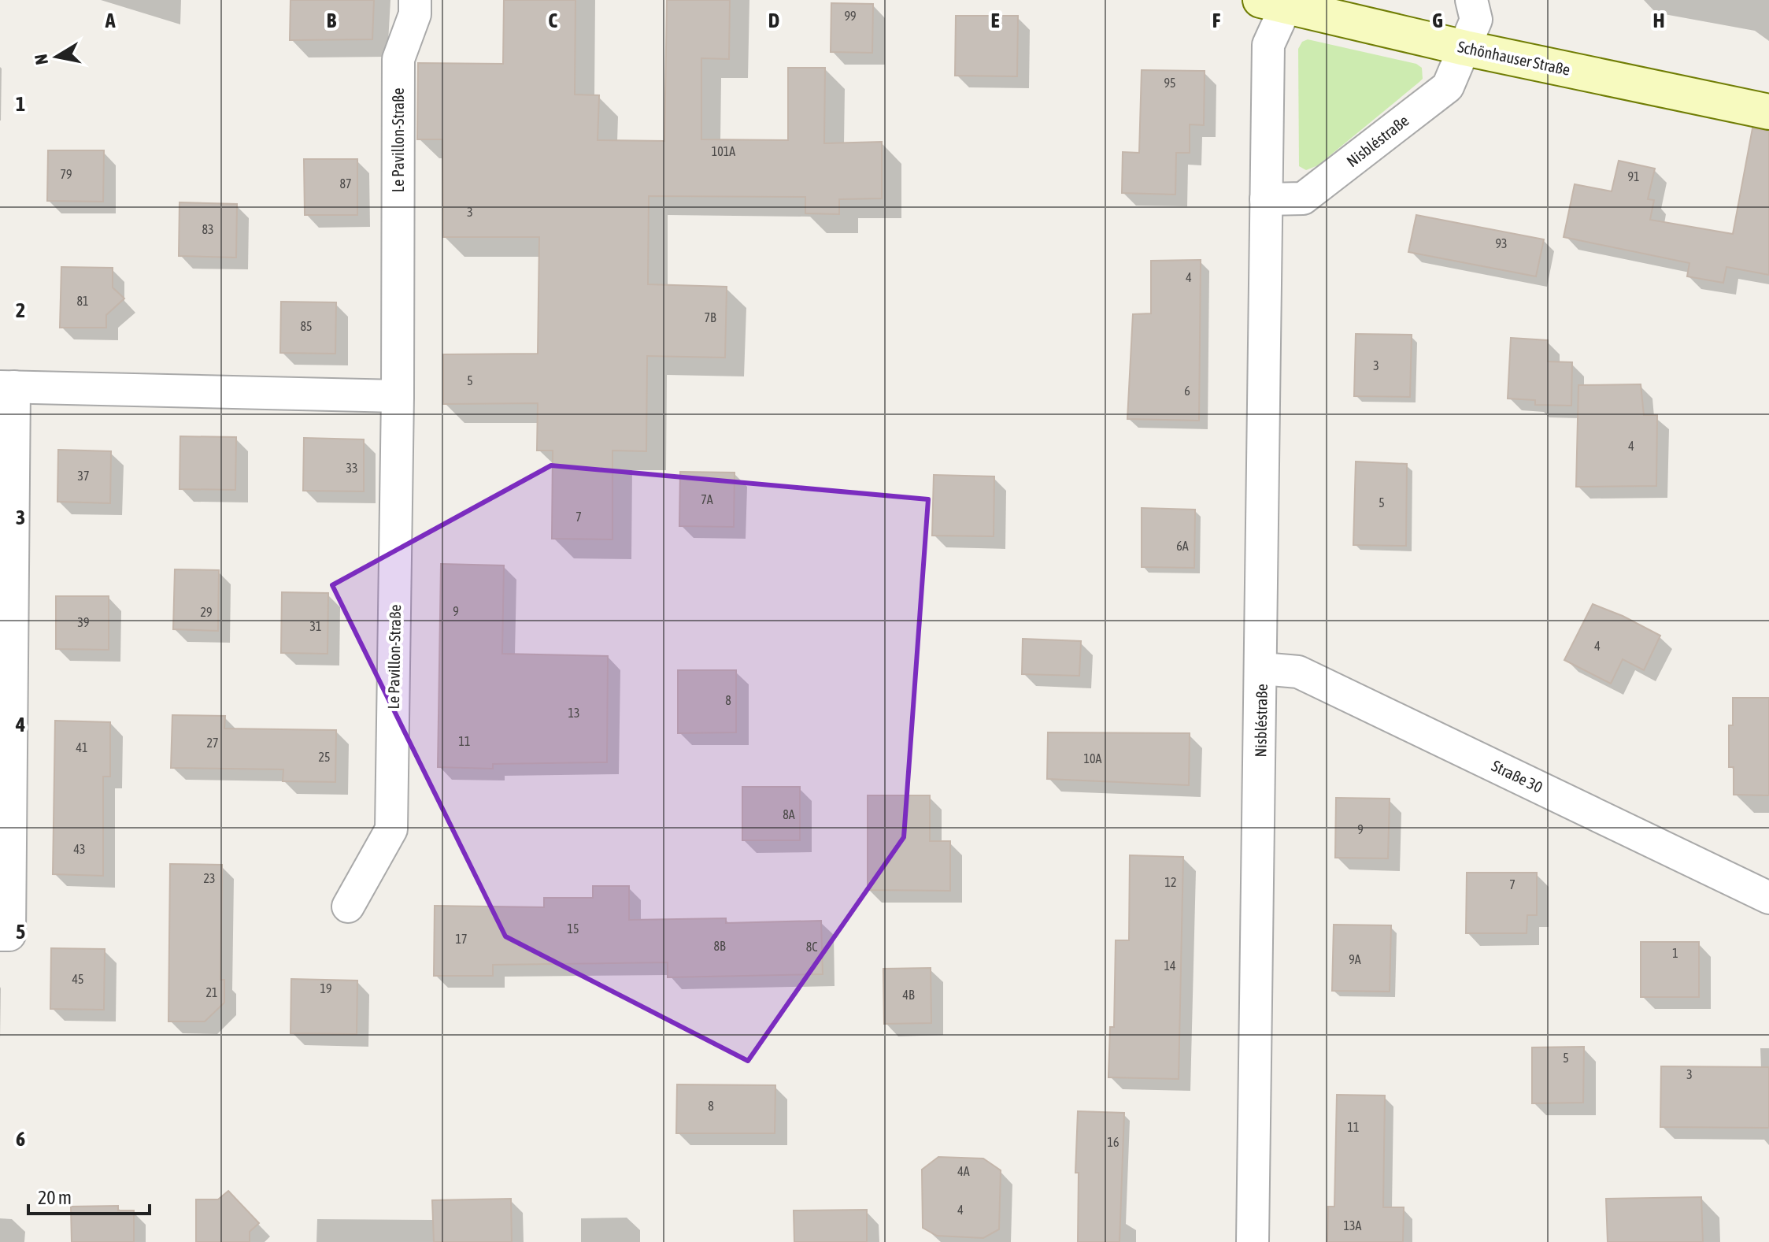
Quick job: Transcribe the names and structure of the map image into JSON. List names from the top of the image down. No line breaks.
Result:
{"streets":{"street":["Schönhauser Straße","Le Pavillon-Straße","Nisbléstraße","Straße 30"]},"crossings":[["Schönhauser Straße","Nisbléstraße"],["Nisbléstraße","Straße 30"]],"house_numbers":["99","95","101A","79","91","87","3","83","93","4","81","7B","85","3","5","6","4","33","37","7A","5","7","6A","9","29","39","31","4","8","13","11","27","41","25","10A","8A","9","43","23","12","7","15","17","8B","8C","1","9A","14","45","19","21","4B","5","3","8","11","16","4A","4","13A"],"scale_bar":"20 m","north":"left","grid":{"columns":["A","B","C","D","E","F","G","H"],"rows":["1","2","3","4","5","6"]}}
